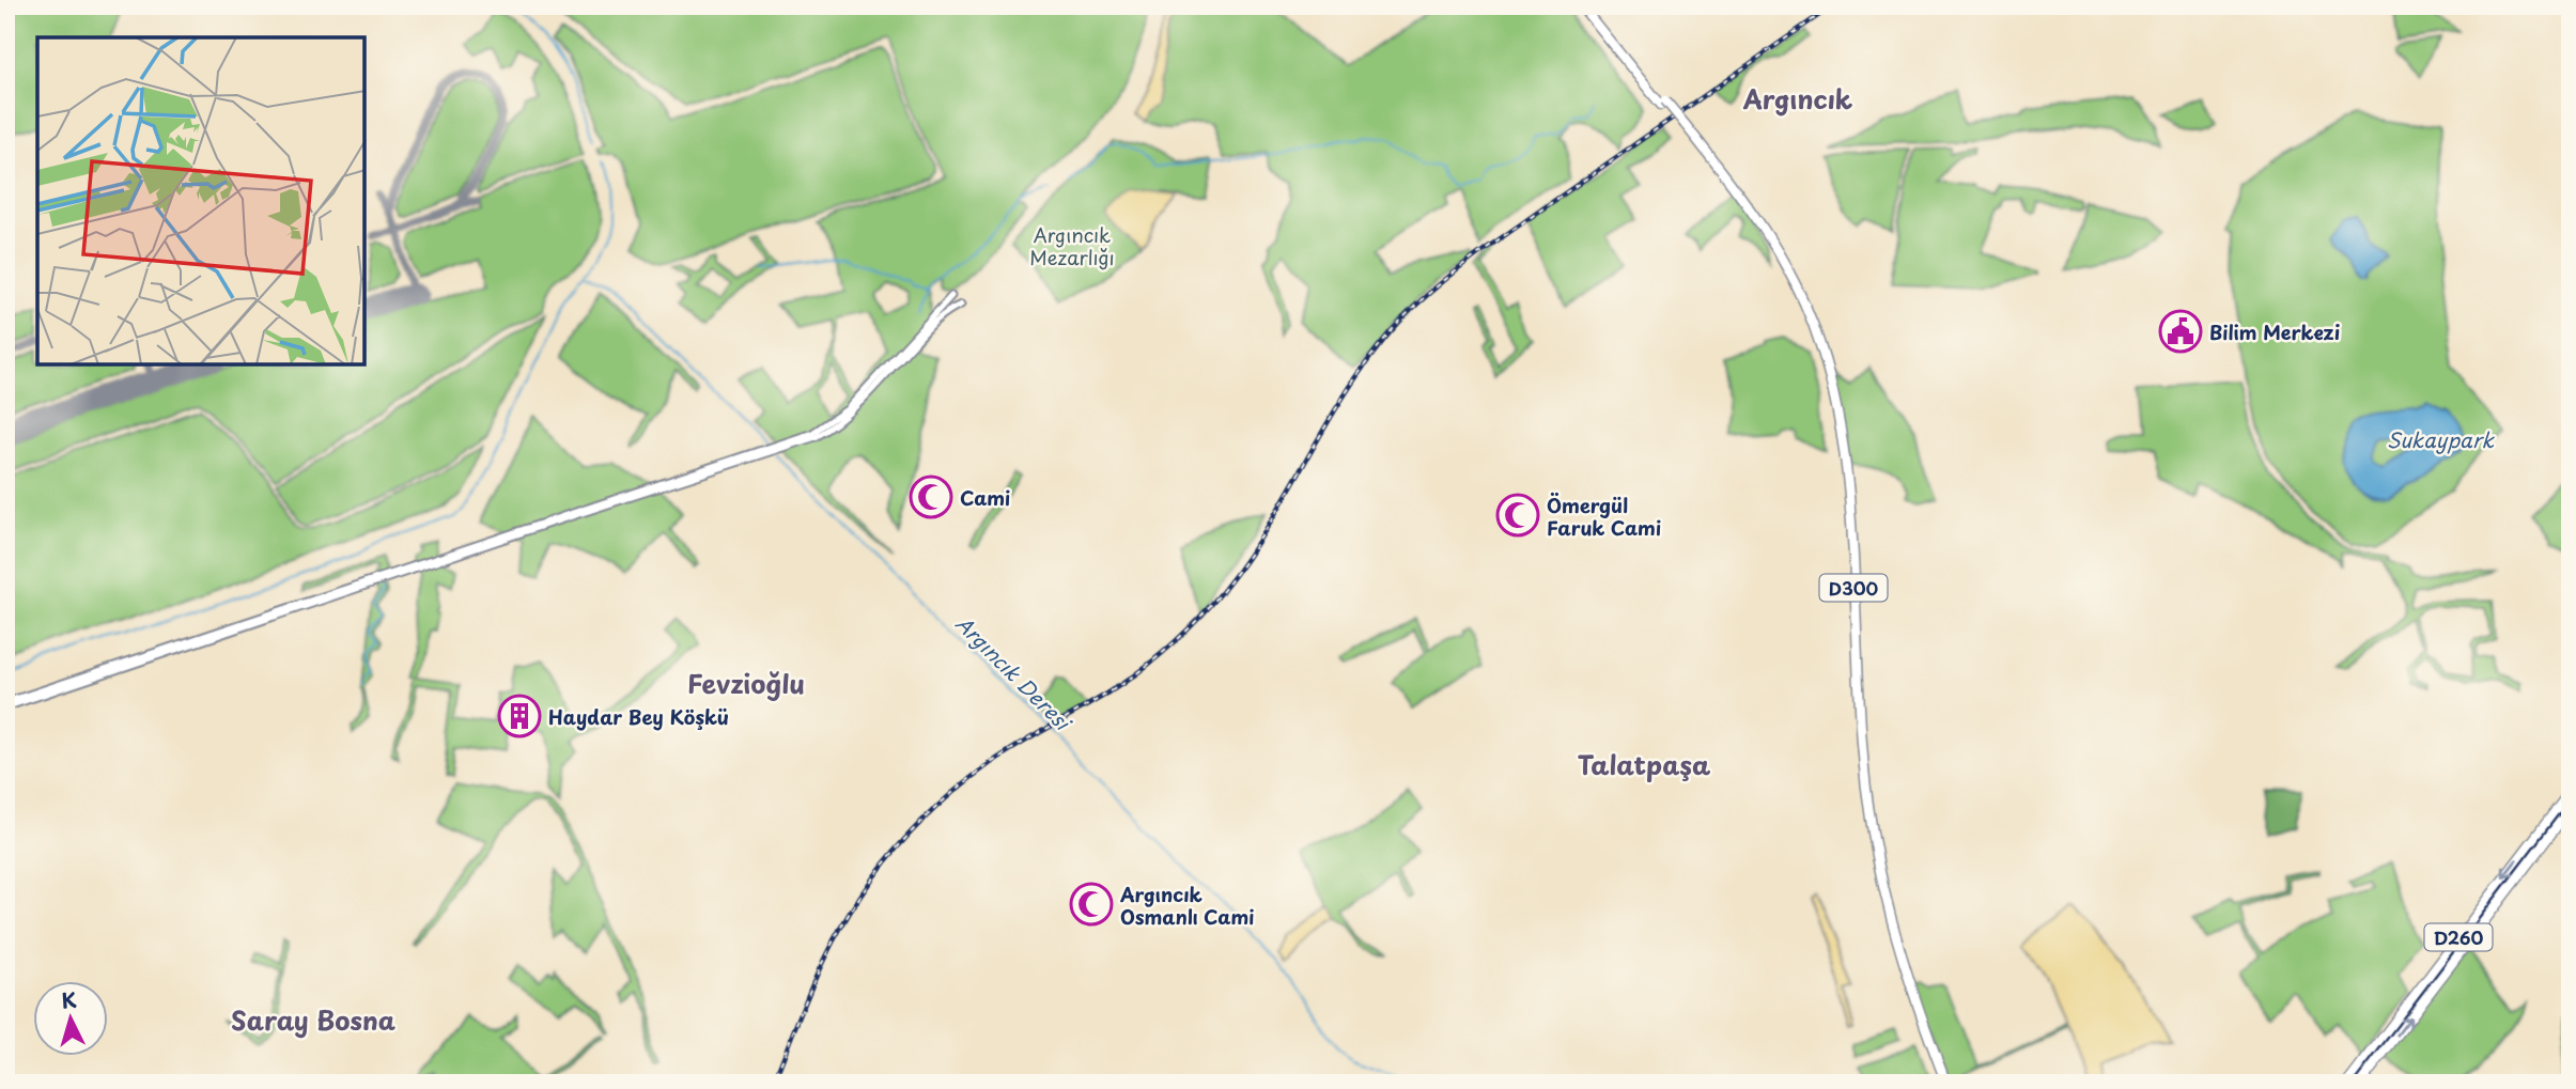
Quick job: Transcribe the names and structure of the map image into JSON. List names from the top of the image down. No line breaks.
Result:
{"streets":{"highway":["D300","D260"]},"districts":["Argıncık","Fevzioğlu","Talatpaşa","Saray Bosna"],"water":["Sukaypark","Argıncık Deresi"],"parks":["Argıncık Mezarlığı"],"places":{"public building":["Bilim Merkezi"],"mosque":["Cami","Ömergül Faruk Cami","Argıncık Osmanlı Cami"],"building":["Haydar Bey Köşkü"]},"north":"top"}
